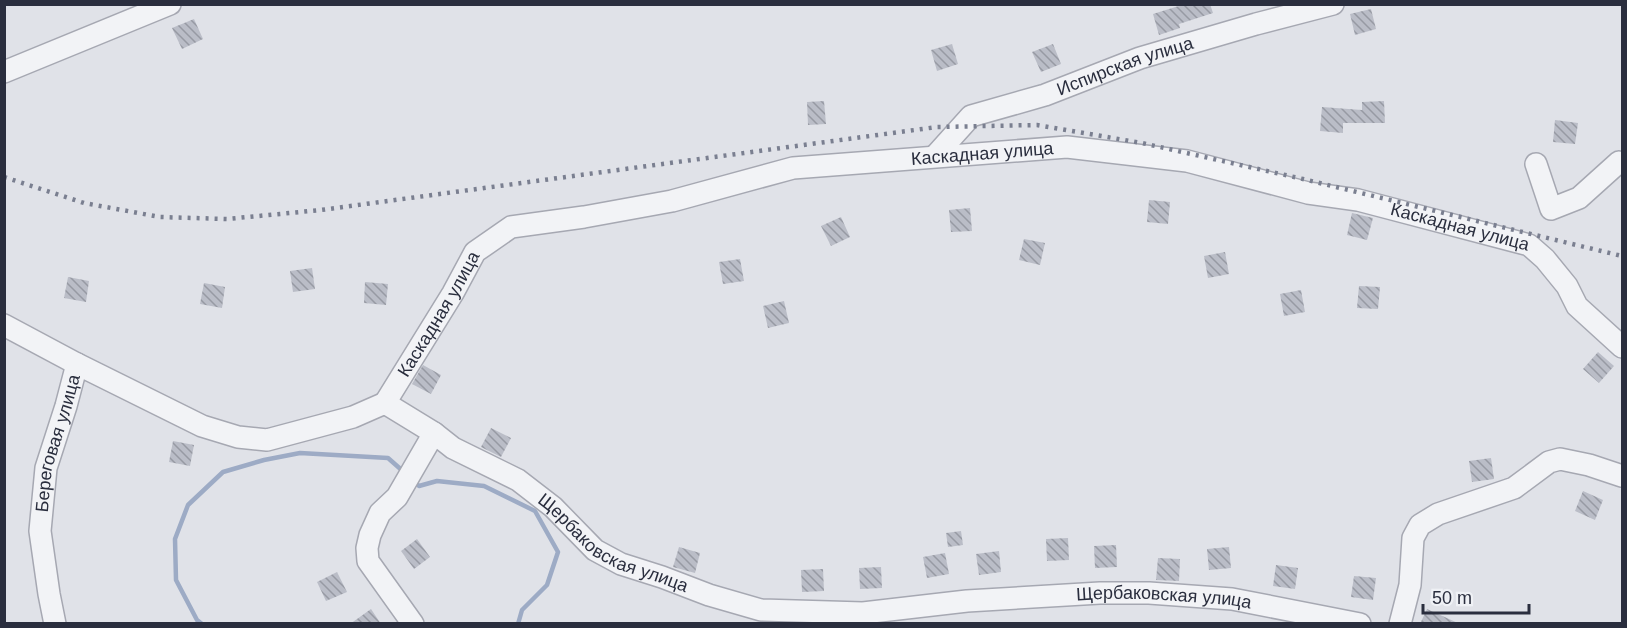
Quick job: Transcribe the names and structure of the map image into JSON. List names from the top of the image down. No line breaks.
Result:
{"streets":{"street":["Испирская улица","Каскадная улица","Береговая улица","Щербаковская улица"]},"crossings":[["Испирская улица","Каскадная улица"],["Каскадная улица","Береговая улица"],["Каскадная улица","Щербаковская улица"],["Береговая улица","Щербаковская улица"]],"scale_bar":"50 m"}
